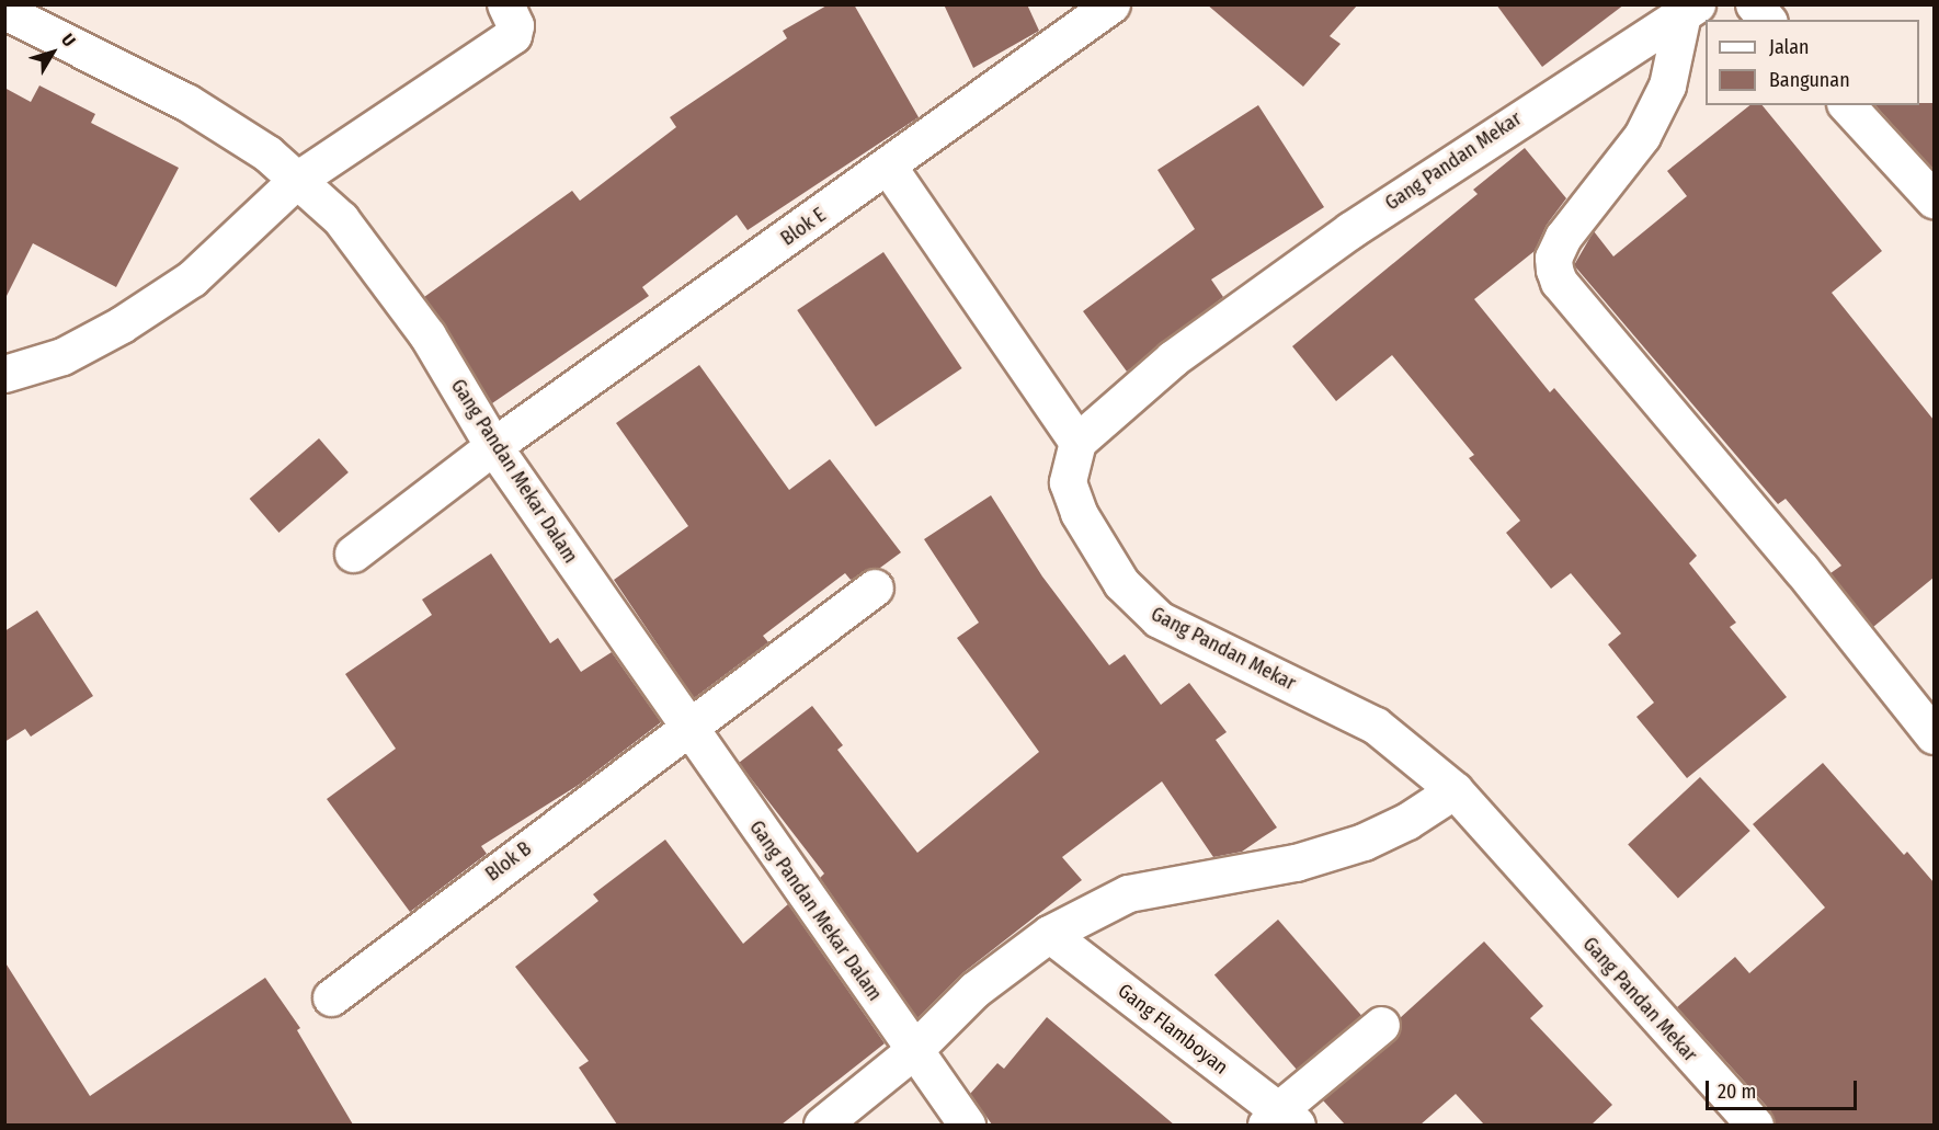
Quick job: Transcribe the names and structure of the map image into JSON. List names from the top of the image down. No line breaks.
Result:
{"streets":{"street":["Gang Pandan Mekar","Blok E","Gang Pandan Mekar Dalam","Blok B","Gang Flamboyan"]},"crossings":[["Blok E","Gang Pandan Mekar Dalam"],["Gang Pandan Mekar Dalam","Blok B"]],"legend":["Jalan","Bangunan"],"scale_bar":"20 m","north":"top right"}
